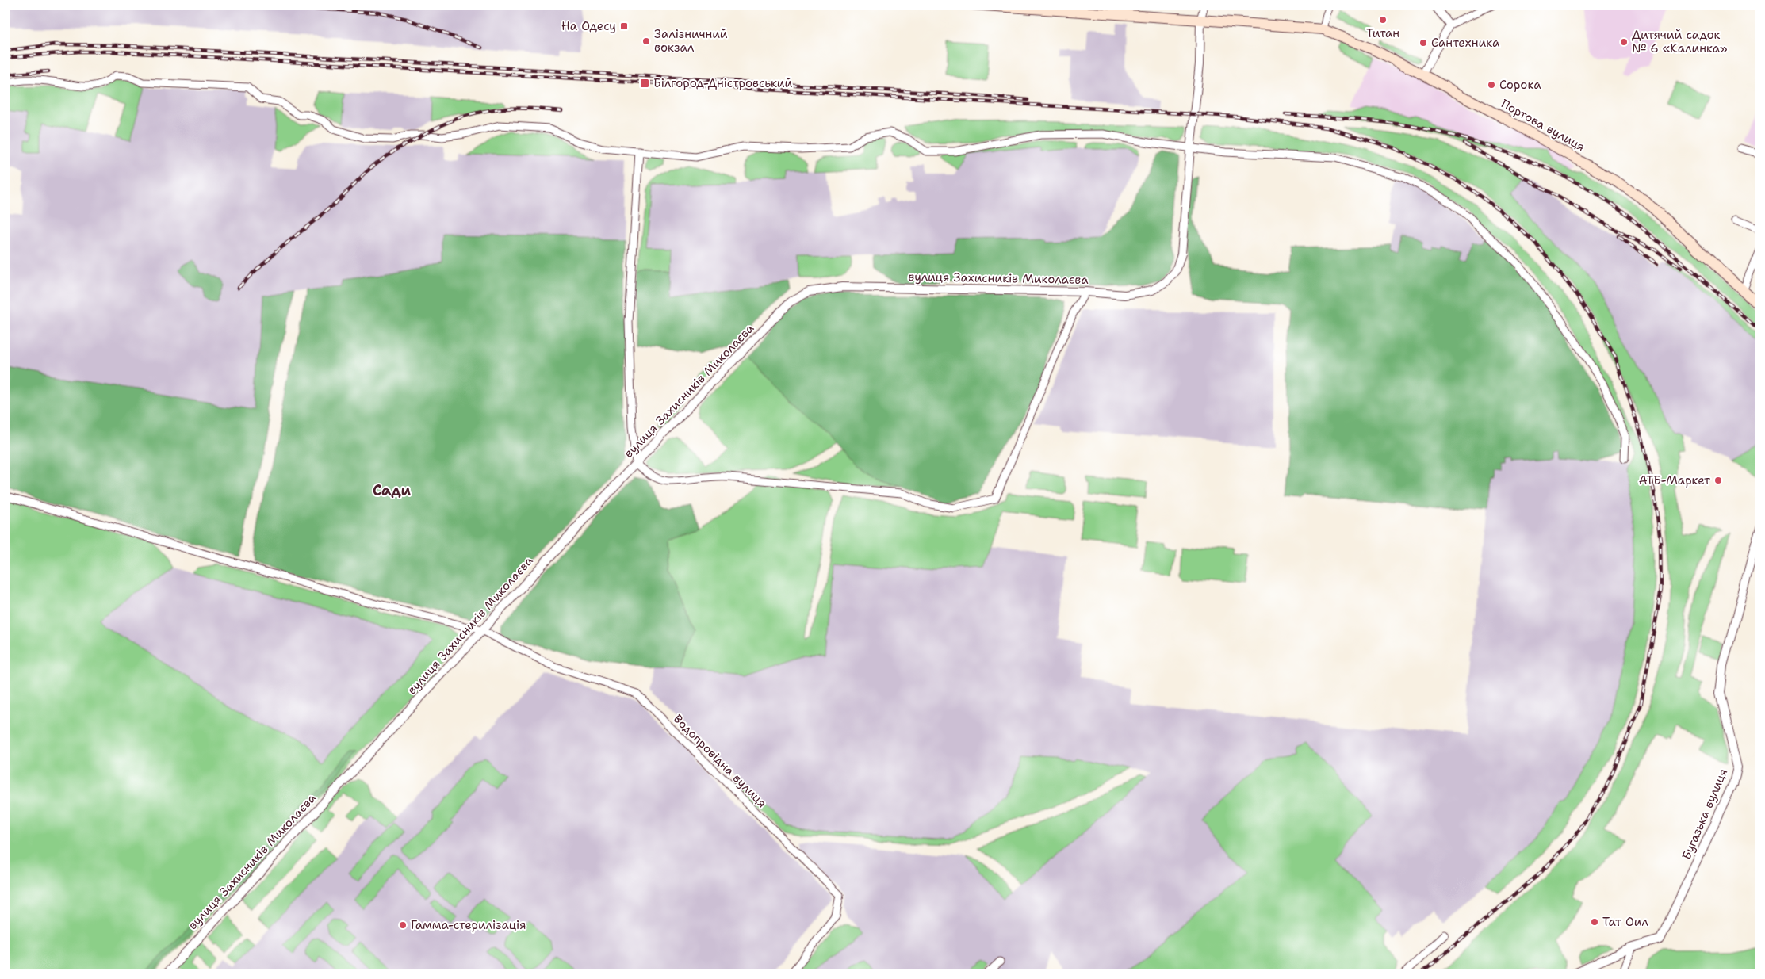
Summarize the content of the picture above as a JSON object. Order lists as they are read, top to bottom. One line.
{"streets":{"main road":["Портова вулиця"],"street":["вулиця Захисників Миколаєва","Водопровідна вулиця","Бугазька вулиця"]},"crossings":[["Портова вулиця","вулиця Захисників Миколаєва"],["вулиця Захисників Миколаєва","Водопровідна вулиця"]],"districts":["Сади"],"places":{"other":["Титан","Залізничний вокзал","Дитячий садок № 6 «Калинка»","Сантехника","Сорока","АТБ-Маркет","Тат Оил","Гамма-стерилізація"],"transit":["На Одесу","Білгород-Дністровський"]}}
